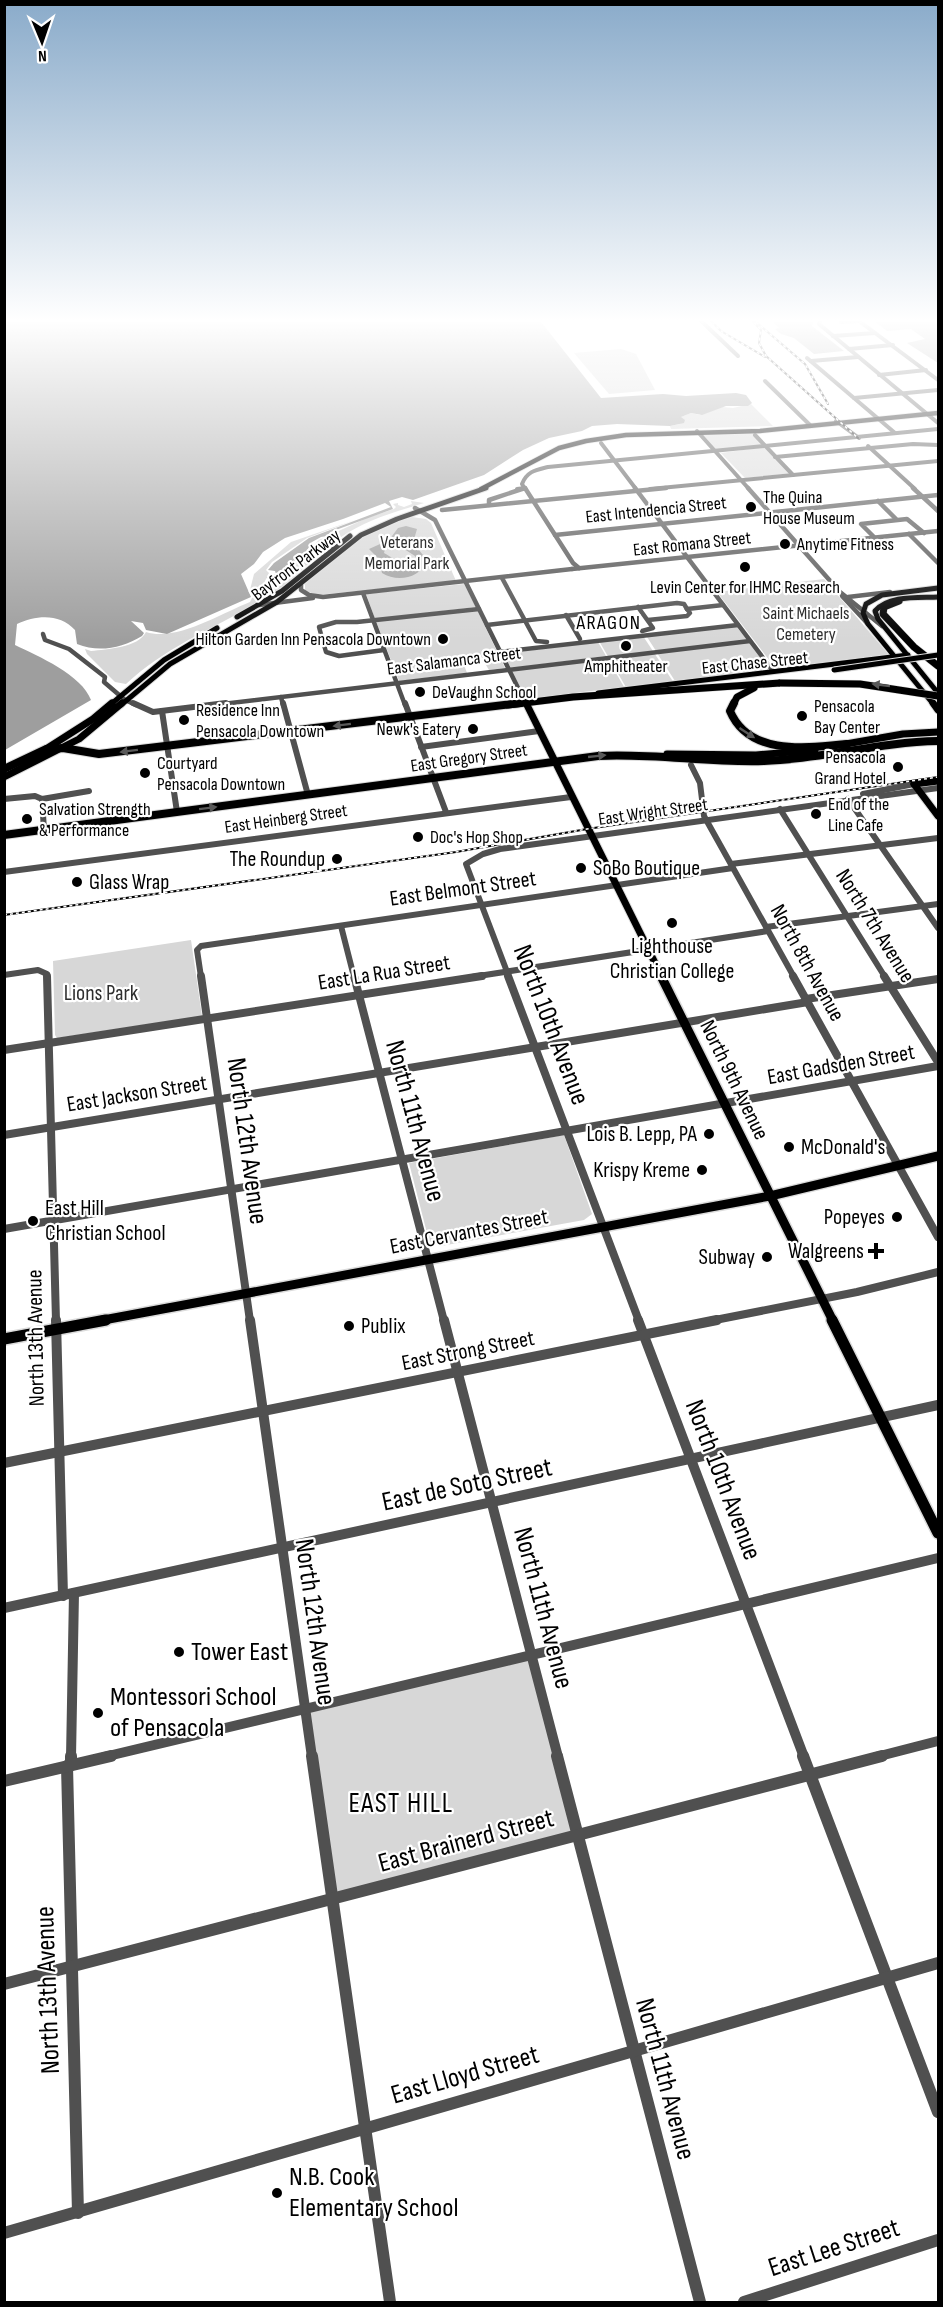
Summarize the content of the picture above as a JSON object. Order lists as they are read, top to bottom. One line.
{"streets":{"highway":["Bayfront Parkway","East Chase Street","East Gregory Street"],"main road":["East Wright Street","North 9th Avenue","East Cervantes Street"],"street":["East Intendencia Street","East Romana Street","East Salamanca Street","East Heinberg Street","East Belmont Street","North 7th Avenue","North 8th Avenue","East La Rua Street","North 10th Avenue","East Gadsden Street","East Jackson Street","North 11th Avenue","North 12th Avenue","North 13th Avenue","East Strong Street","East de Soto Street","East Brainerd Street","East Lloyd Street","East Lee Street"]},"crossings":[["East Romana Street","Bayfront Parkway"],["East Romana Street","North 9th Avenue"],["Bayfront Parkway","East Chase Street"],["East Salamanca Street","North 9th Avenue"],["East Chase Street","North 9th Avenue"],["East Gregory Street","North 9th Avenue"],["East Wright Street","North 7th Avenue"],["East Wright Street","North 8th Avenue"],["East Wright Street","North 10th Avenue"],["East Wright Street","North 9th Avenue"],["East Heinberg Street","North 9th Avenue"],["East Belmont Street","North 7th Avenue"],["East Belmont Street","North 8th Avenue"],["East Belmont Street","North 10th Avenue"],["East Belmont Street","North 9th Avenue"],["East Belmont Street","North 11th Avenue"],["East Belmont Street","North 12th Avenue"],["North 7th Avenue","East La Rua Street"],["North 7th Avenue","East Gadsden Street"],["North 7th Avenue","East Jackson Street"],["North 8th Avenue","East La Rua Street"],["North 8th Avenue","East Gadsden Street"],["North 8th Avenue","East Jackson Street"],["North 8th Avenue","East Cervantes Street"],["East La Rua Street","North 10th Avenue"],["East La Rua Street","North 9th Avenue"],["East La Rua Street","North 11th Avenue"],["East La Rua Street","North 12th Avenue"],["East La Rua Street","North 13th Avenue"],["North 10th Avenue","East Gadsden Street"],["North 10th Avenue","East Jackson Street"],["North 10th Avenue","East Cervantes Street"],["North 10th Avenue","East Strong Street"],["North 10th Avenue","East de Soto Street"],["North 10th Avenue","East Brainerd Street"],["North 10th Avenue","East Lloyd Street"],["East Gadsden Street","North 9th Avenue"],["East Gadsden Street","North 11th Avenue"],["East Gadsden Street","North 12th Avenue"],["East Gadsden Street","North 13th Avenue"],["North 9th Avenue","East Jackson Street"],["North 9th Avenue","East Cervantes Street"],["North 9th Avenue","East Strong Street"],["North 9th Avenue","East de Soto Street"],["East Jackson Street","North 11th Avenue"],["East Jackson Street","North 12th Avenue"],["East Jackson Street","North 13th Avenue"],["North 11th Avenue","East Cervantes Street"],["North 11th Avenue","East Strong Street"],["North 11th Avenue","East de Soto Street"],["North 11th Avenue","East Brainerd Street"],["North 11th Avenue","East Lloyd Street"],["North 12th Avenue","East Cervantes Street"],["North 12th Avenue","East Strong Street"],["North 12th Avenue","East de Soto Street"],["North 12th Avenue","East Brainerd Street"],["North 12th Avenue","East Lloyd Street"],["East Cervantes Street","North 13th Avenue"],["North 13th Avenue","East Strong Street"],["North 13th Avenue","East de Soto Street"],["North 13th Avenue","East Brainerd Street"],["North 13th Avenue","East Lloyd Street"]],"districts":["ARAGON","EAST HILL"],"parks":["Veterans Memorial Park","Saint Michaels Cemetery","Lions Park"],"places":{"other":["The Quina House Museum","Anytime Fitness","Levin Center for IHMC Research","Hilton Garden Inn Pensacola Downtown","Amphitheater","DeVaughn School","Pensacola Bay Center","Residence Inn Pensacola Downtown","Newk's Eatery","Pensacola Grand Hotel","Courtyard Pensacola Downtown","End of the Line Cafe","Salvation Strength & Performance","Doc's Hop Shop","The Roundup","SoBo Boutique","Glass Wrap","Lighthouse Christian College","Lois B. Lepp, PA","McDonald's","Krispy Kreme","Popeyes","East Hill Christian School","Subway","Publix","Tower East","Montessori School of Pensacola","N.B. Cook Elementary School"],"health":["Walgreens"]},"north":"bottom"}
